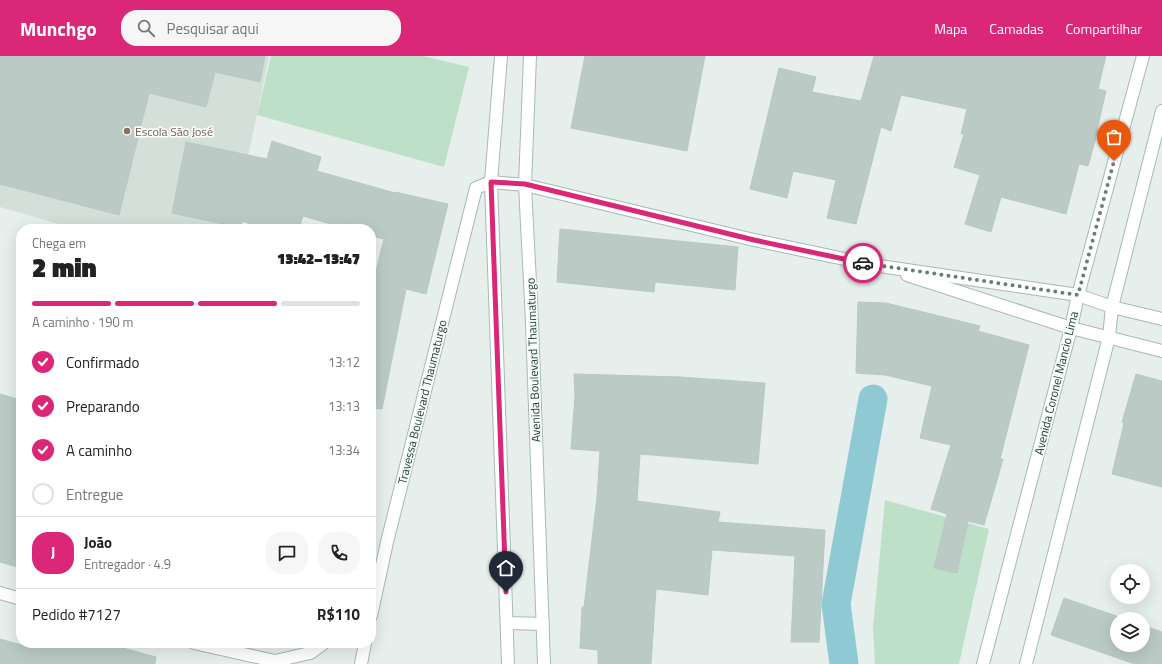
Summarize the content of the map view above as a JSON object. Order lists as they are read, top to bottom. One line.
{"streets":{"main road":["Avenida Boulevard Thaumaturgo","Avenida Coronel Mancio Lima","Travessa Boulevard Thaumaturgo"]},"places":["Escola São José"],"page":{"header":"Munchgo","search":"Pesquisar aqui","nav":["Mapa","Camadas","Compartilhar"],"heading":["2 min","Chega em","13:42–13:47"],"panel":["João","Entregador · 4.9","Pedido #7127","R$110"],"bar":"A caminho · 190 m","list":[["Confirmado","13:12"],["Preparando","13:13"],["A caminho","13:34"],"Entregue"],"round":"J"}}
